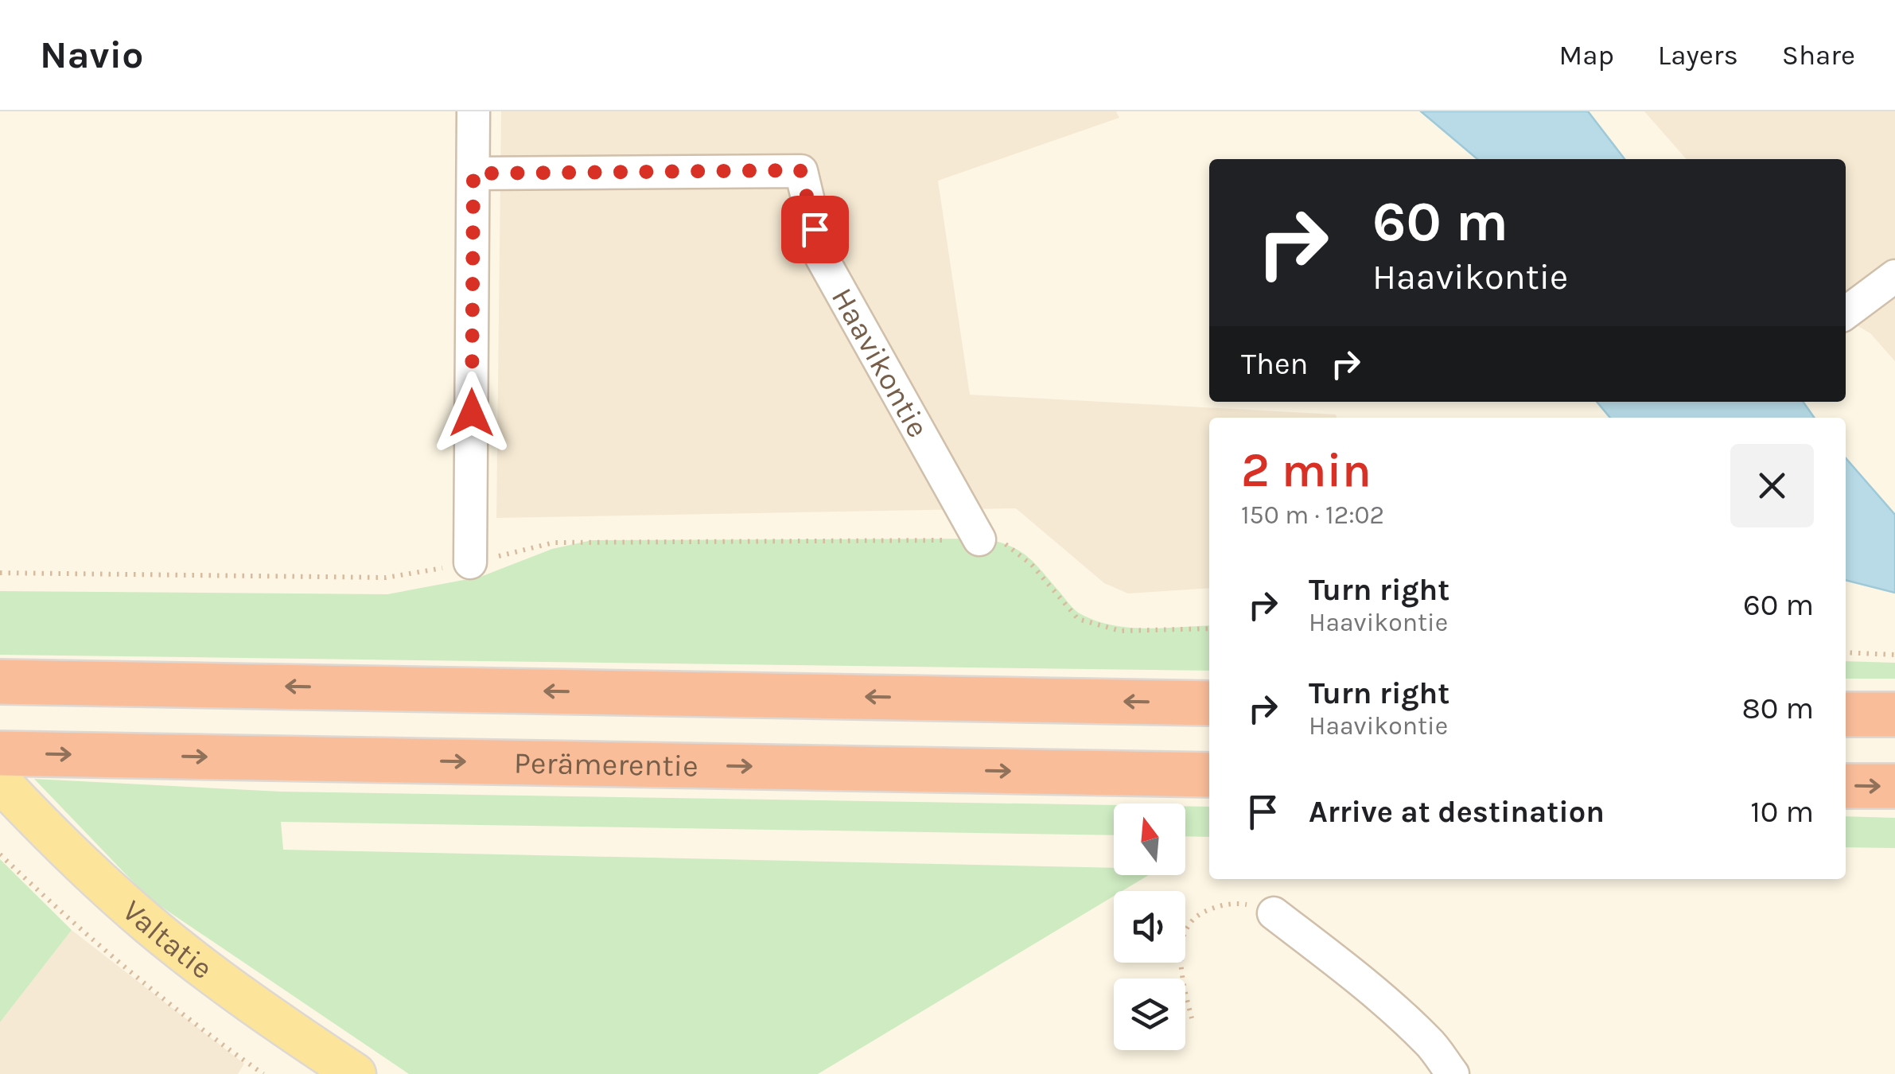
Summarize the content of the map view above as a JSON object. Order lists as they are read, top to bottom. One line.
{"streets":{"highway":["Perämerentie"],"main road":["Valtatie"],"street":["Haavikontie"]},"north":"top","page":{"header":"Navio","nav":["Map","Layers","Share"],"turn":["60 m","Haavikontie"],"then":"Then","heading":["2 min","150 m · 12:02"],"list":[{"name":"Turn right","note":"Haavikontie","value":"60 m"},{"name":"Turn right","note":"Haavikontie","value":"80 m"},{"name":"Arrive at destination","value":"10 m"}]}}
